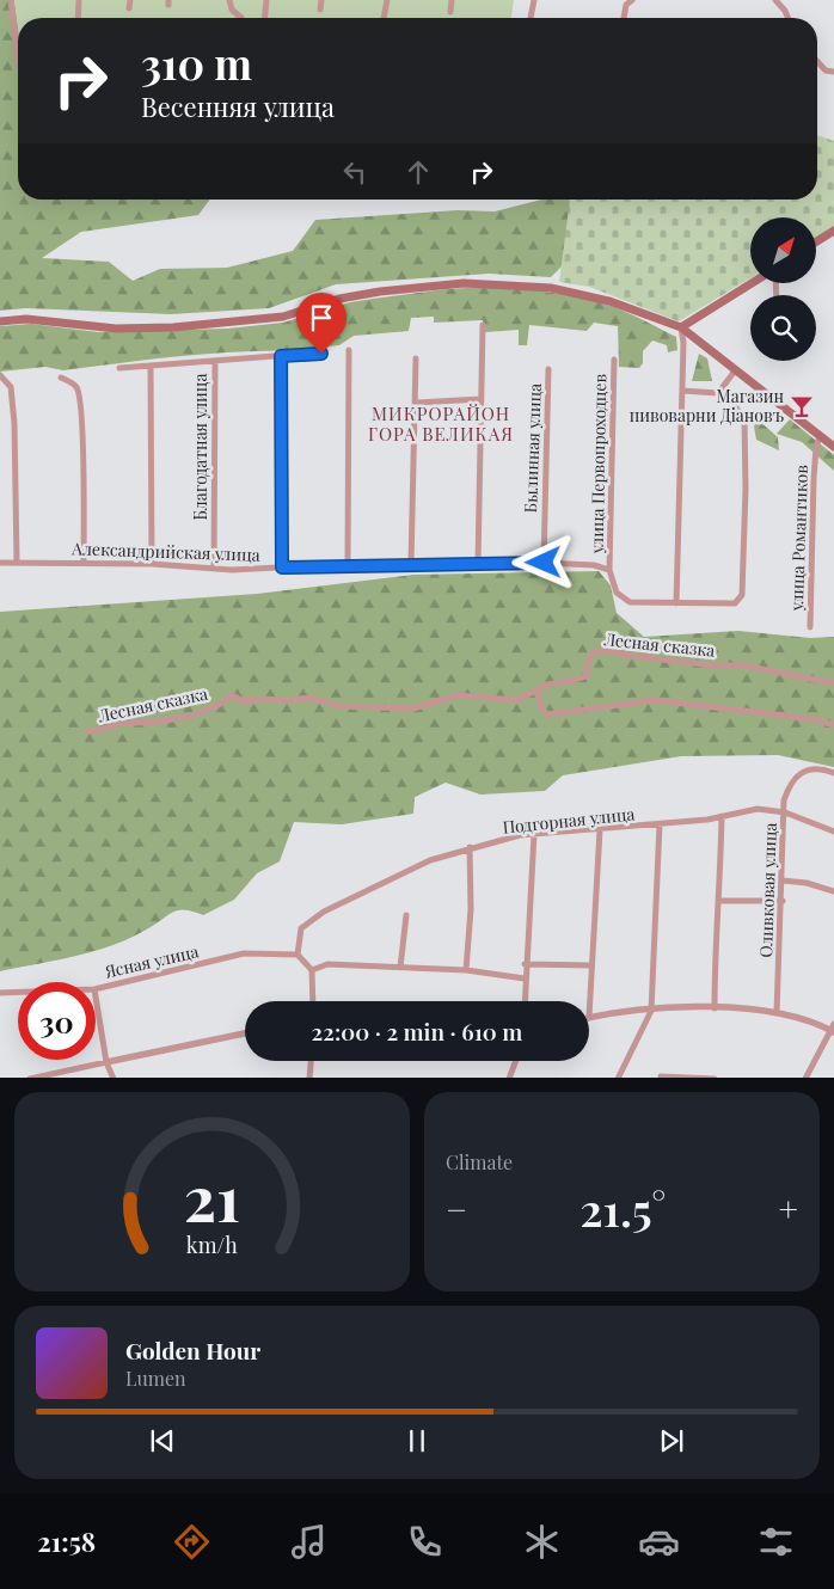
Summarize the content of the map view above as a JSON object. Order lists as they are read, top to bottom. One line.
{"streets":{"street":["Благодатная улица","Былинная улица","улица Первопроходцев","улица Романтиков","Александрийская улица","Лесная сказка","Подгорная улица","Оливковая улица","Ясная улица"]},"crossings":[["Благодатная улица","Александрийская улица"],["Былинная улица","Александрийская улица"],["улица Первопроходцев","Александрийская улица"],["Подгорная улица","Оливковая улица"],["Подгорная улица","Ясная улица"]],"districts":["МИКРОРАЙОН ГОРА ВЕЛИКАЯ"],"places":{"bar":["Магазин пивоварни Дiановъ"]},"north":"top right","page":{"turn":["310 m","Весенняя улица"],"limit":"30","trip":"22:00 · 2 min · 610 m","tile":"Climate","heat":["−","21.5°","+"],"song":["Golden Hour","Lumen"],"tabs":"21:58","gauge":["21","km/h"]}}
